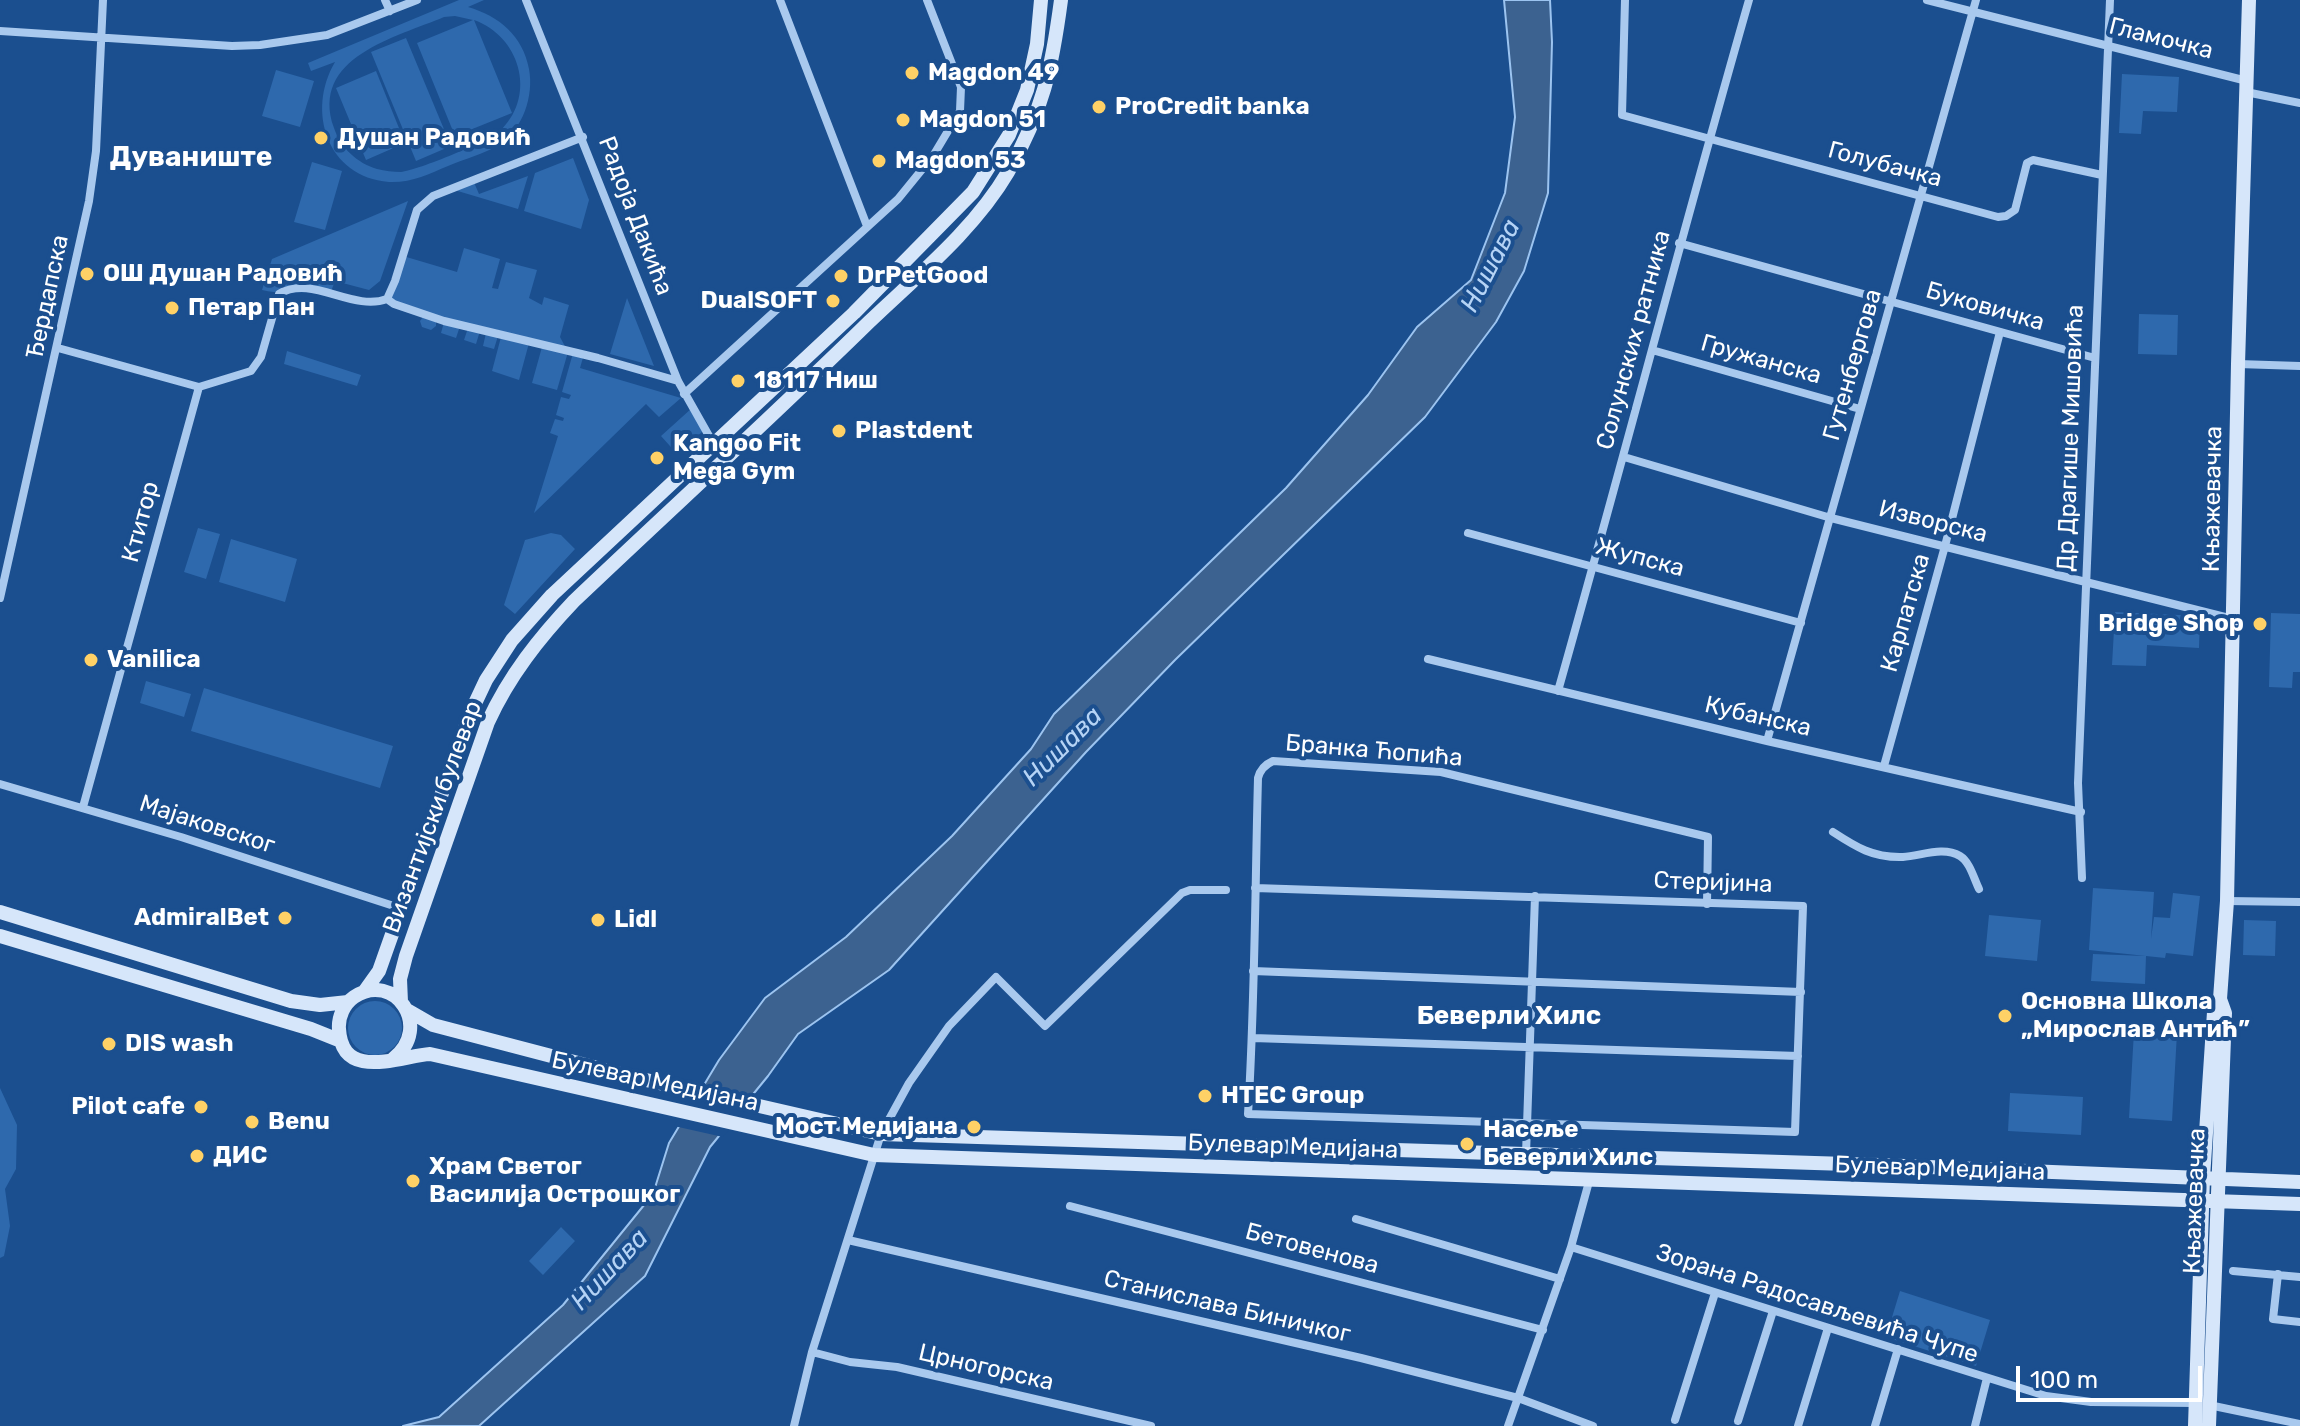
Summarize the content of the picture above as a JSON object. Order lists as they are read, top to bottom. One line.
{"streets":{"main road":["Књажевачка","Византијски булевар","Булевар Медијана"],"street":["Гламочка","Голубачка","Радоја Дакића","Ђердапска","Буковичка","Солунских ратника","Гружанска","Гутенбергова","Др Драгише Мишовића","Ктитор","Изворска","Жупска","Карпатска","Кубанска","Бранка Ћопића","Мајаковског","Стеријина","Бетовенова","Зорана Радосављевића Чупе","Станислава Биничког","Црногорска"]},"crossings":[["Гламочка","Гутенбергова"],["Гламочка","Др Драгише Мишовића"],["Гламочка","Књажевачка"],["Голубачка","Солунских ратника"],["Голубачка","Гутенбергова"],["Голубачка","Др Драгише Мишовића"],["Радоја Дакића","Византијски булевар"],["Буковичка","Солунских ратника"],["Буковичка","Гутенбергова"],["Буковичка","Др Драгише Мишовића"],["Буковичка","Карпатска"],["Солунских ратника","Гружанска"],["Солунских ратника","Изворска"],["Солунских ратника","Жупска"],["Солунских ратника","Кубанска"],["Гружанска","Гутенбергова"],["Гутенбергова","Изворска"],["Гутенбергова","Жупска"],["Гутенбергова","Кубанска"],["Др Драгише Мишовића","Изворска"],["Др Драгише Мишовића","Кубанска"],["Књажевачка","Изворска"],["Књажевачка","Булевар Медијана"],["Књажевачка","Зорана Радосављевића Чупе"],["Ктитор","Мајаковског"],["Изворска","Карпатска"],["Карпатска","Кубанска"],["Бранка Ћопића","Стеријина"],["Бранка Ћопића","Булевар Медијана"],["Византијски булевар","Мајаковског"],["Византијски булевар","Булевар Медијана"],["Стеријина","Булевар Медијана"]],"districts":["Дуваниште","Беверли Хилс"],"water":["Нишава"],"places":["Magdon 49","ProCredit banka","Magdon 51","Душан Радовић","Magdon 53","ОШ Душан Радовић","DrPetGood","DualSOFT","Петар Пан","18117 Ниш","Plastdent","Kangoo Fit Mega Gym","Bridge Shop","Vanilica","AdmiralBet","Lidl","Основна Школа „Мирослав Антић”","DIS wash","HTEC Group","Pilot cafe","Benu","Мост Медијана","Насеље Беверли Хилс","ДИС","Храм Светог Василија Острошког"],"scale_bar":"100 m"}
